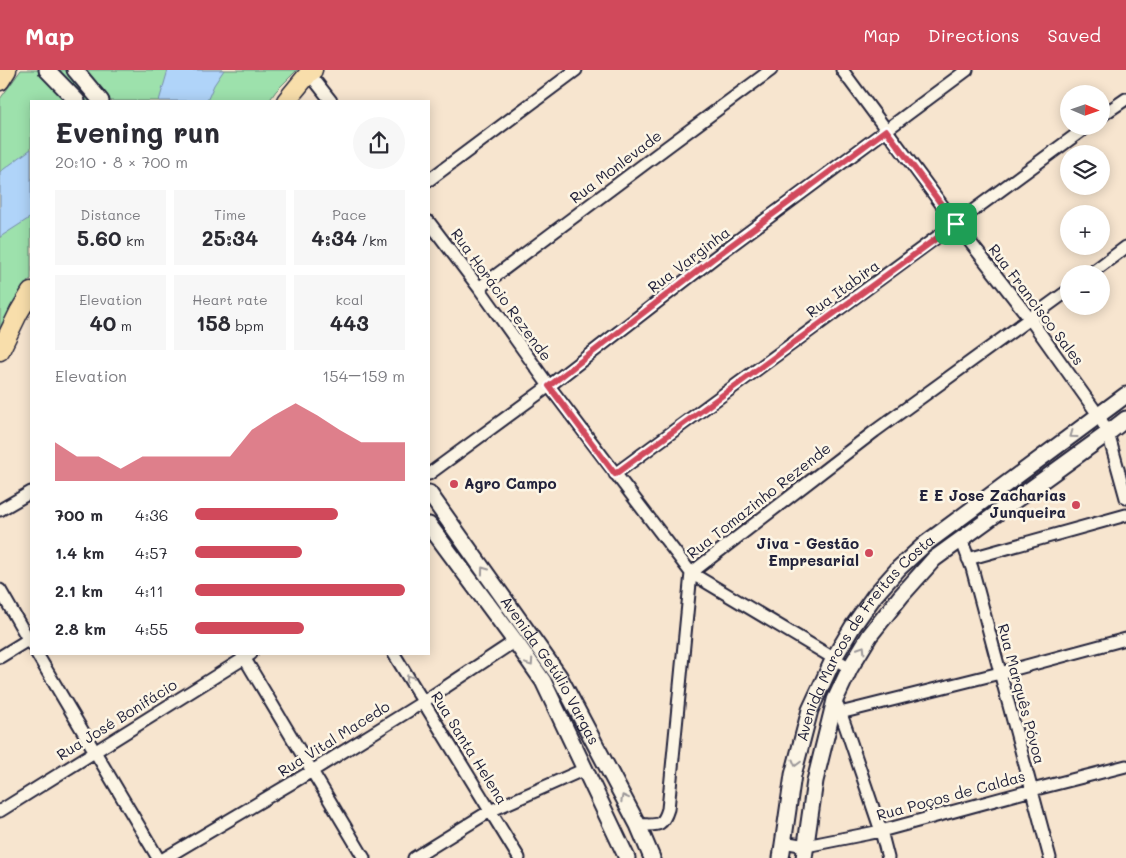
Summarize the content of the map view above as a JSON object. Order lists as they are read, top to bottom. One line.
{"streets":{"main road":["Avenida Marcos de Freitas Costa","Avenida Getúlio Vargas"],"street":["Rua Monlevade","Rua Varginha","Rua Itabira","Rua Horácio Rezende","Rua Francisco Sales","Rua Tomazinho Rezende","Rua Marquês Póvoa","Rua José Bonifácio","Rua Vital Macedo","Rua Santa Helena","Rua Poços de Caldas"]},"crossings":[["Rua Monlevade","Rua Horácio Rezende"],["Rua Varginha","Rua Horácio Rezende"],["Rua Varginha","Rua Francisco Sales"],["Rua Itabira","Rua Horácio Rezende"],["Rua Itabira","Rua Francisco Sales"],["Rua Horácio Rezende","Rua Tomazinho Rezende"],["Rua Horácio Rezende","Avenida Marcos de Freitas Costa"],["Rua Francisco Sales","Rua Tomazinho Rezende"],["Rua Francisco Sales","Avenida Marcos de Freitas Costa"],["Rua Tomazinho Rezende","Avenida Getúlio Vargas"],["Avenida Marcos de Freitas Costa","Rua Marquês Póvoa"],["Avenida Marcos de Freitas Costa","Rua Poços de Caldas"],["Avenida Getúlio Vargas","Rua Vital Macedo"],["Rua Marquês Póvoa","Rua Poços de Caldas"],["Rua Vital Macedo","Rua Santa Helena"]],"places":["Agro Campo","E E Jose Zacharias Junqueira","Jiva - Gestão Empresarial"],"north":"right","page":{"header":"Map","nav":["Map","Directions","Saved"],"map_buttons":["+","−"],"heading":["Evening run","20:10 · 8 × 700 m"],"stats":[["Distance","5.60 km"],["Time","25:34"],["Pace","4:34 /km"],["Elevation","40 m"],["Heart rate","158 bpm"],["kcal","443"]],"chart":["Elevation","154–159 m"],"list":[{"name":"700 m","note":"4:36"},{"name":"1.4 km","note":"4:57"},{"name":"2.1 km","note":"4:11"},{"name":"2.8 km","note":"4:55"}]}}
